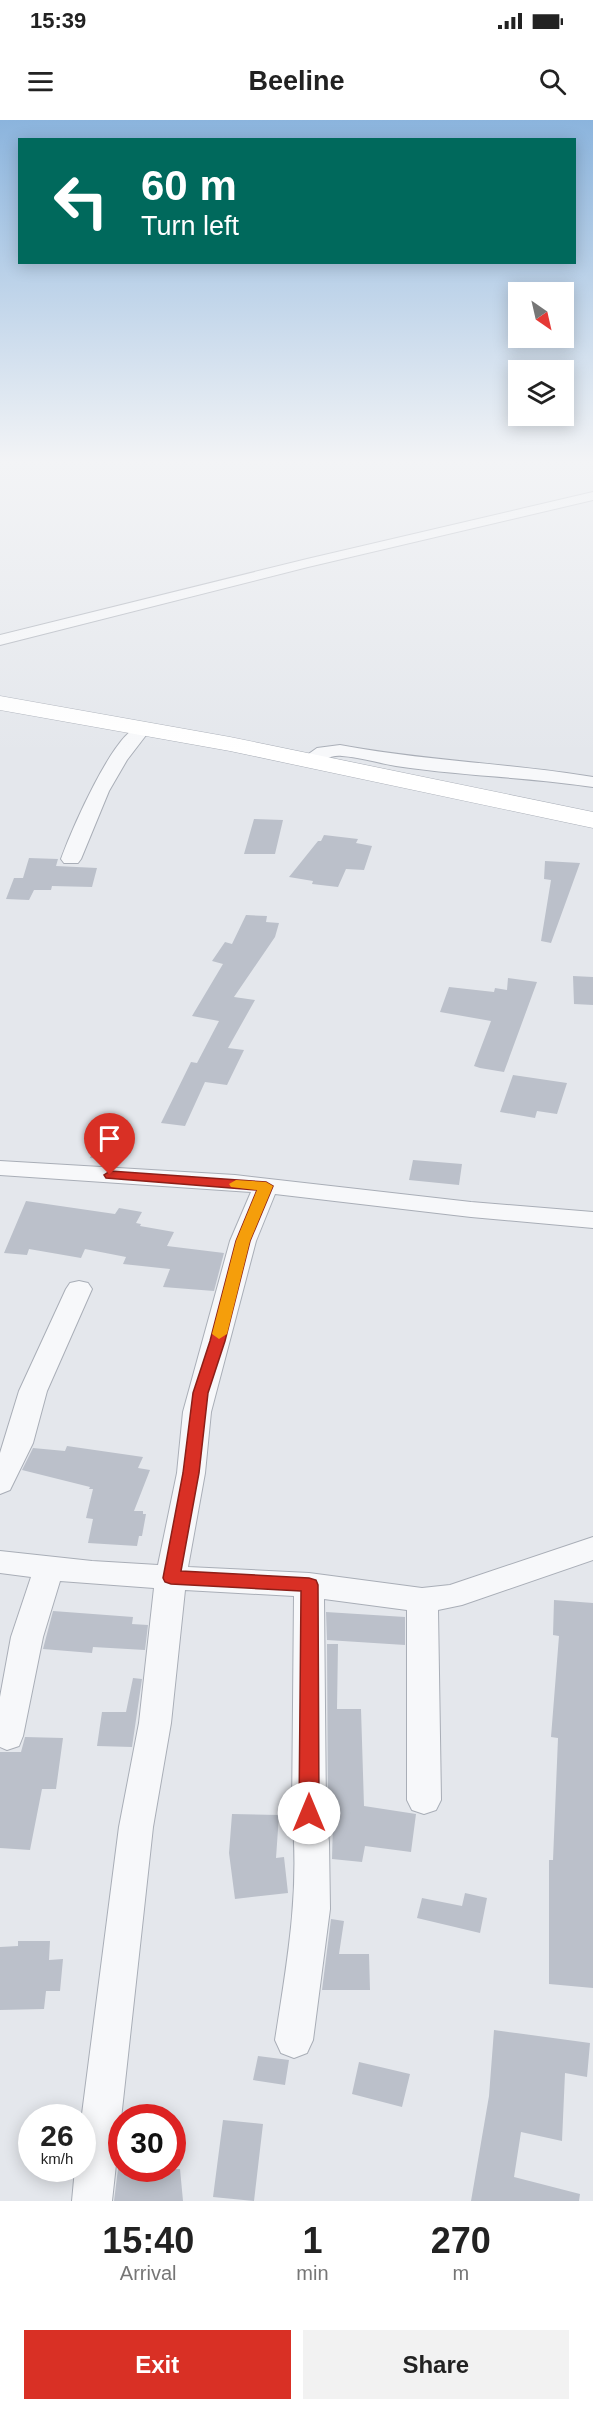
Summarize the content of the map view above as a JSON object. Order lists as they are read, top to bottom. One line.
{"north":"bottom right","page":{"status":"15:39","header":"Beeline","turn":["60 m","Turn left"],"speed":"26 km/h","limit":"30","eta":["15:40","Arrival","1","min","270","m"],"buttons":["Exit","Share"]}}
